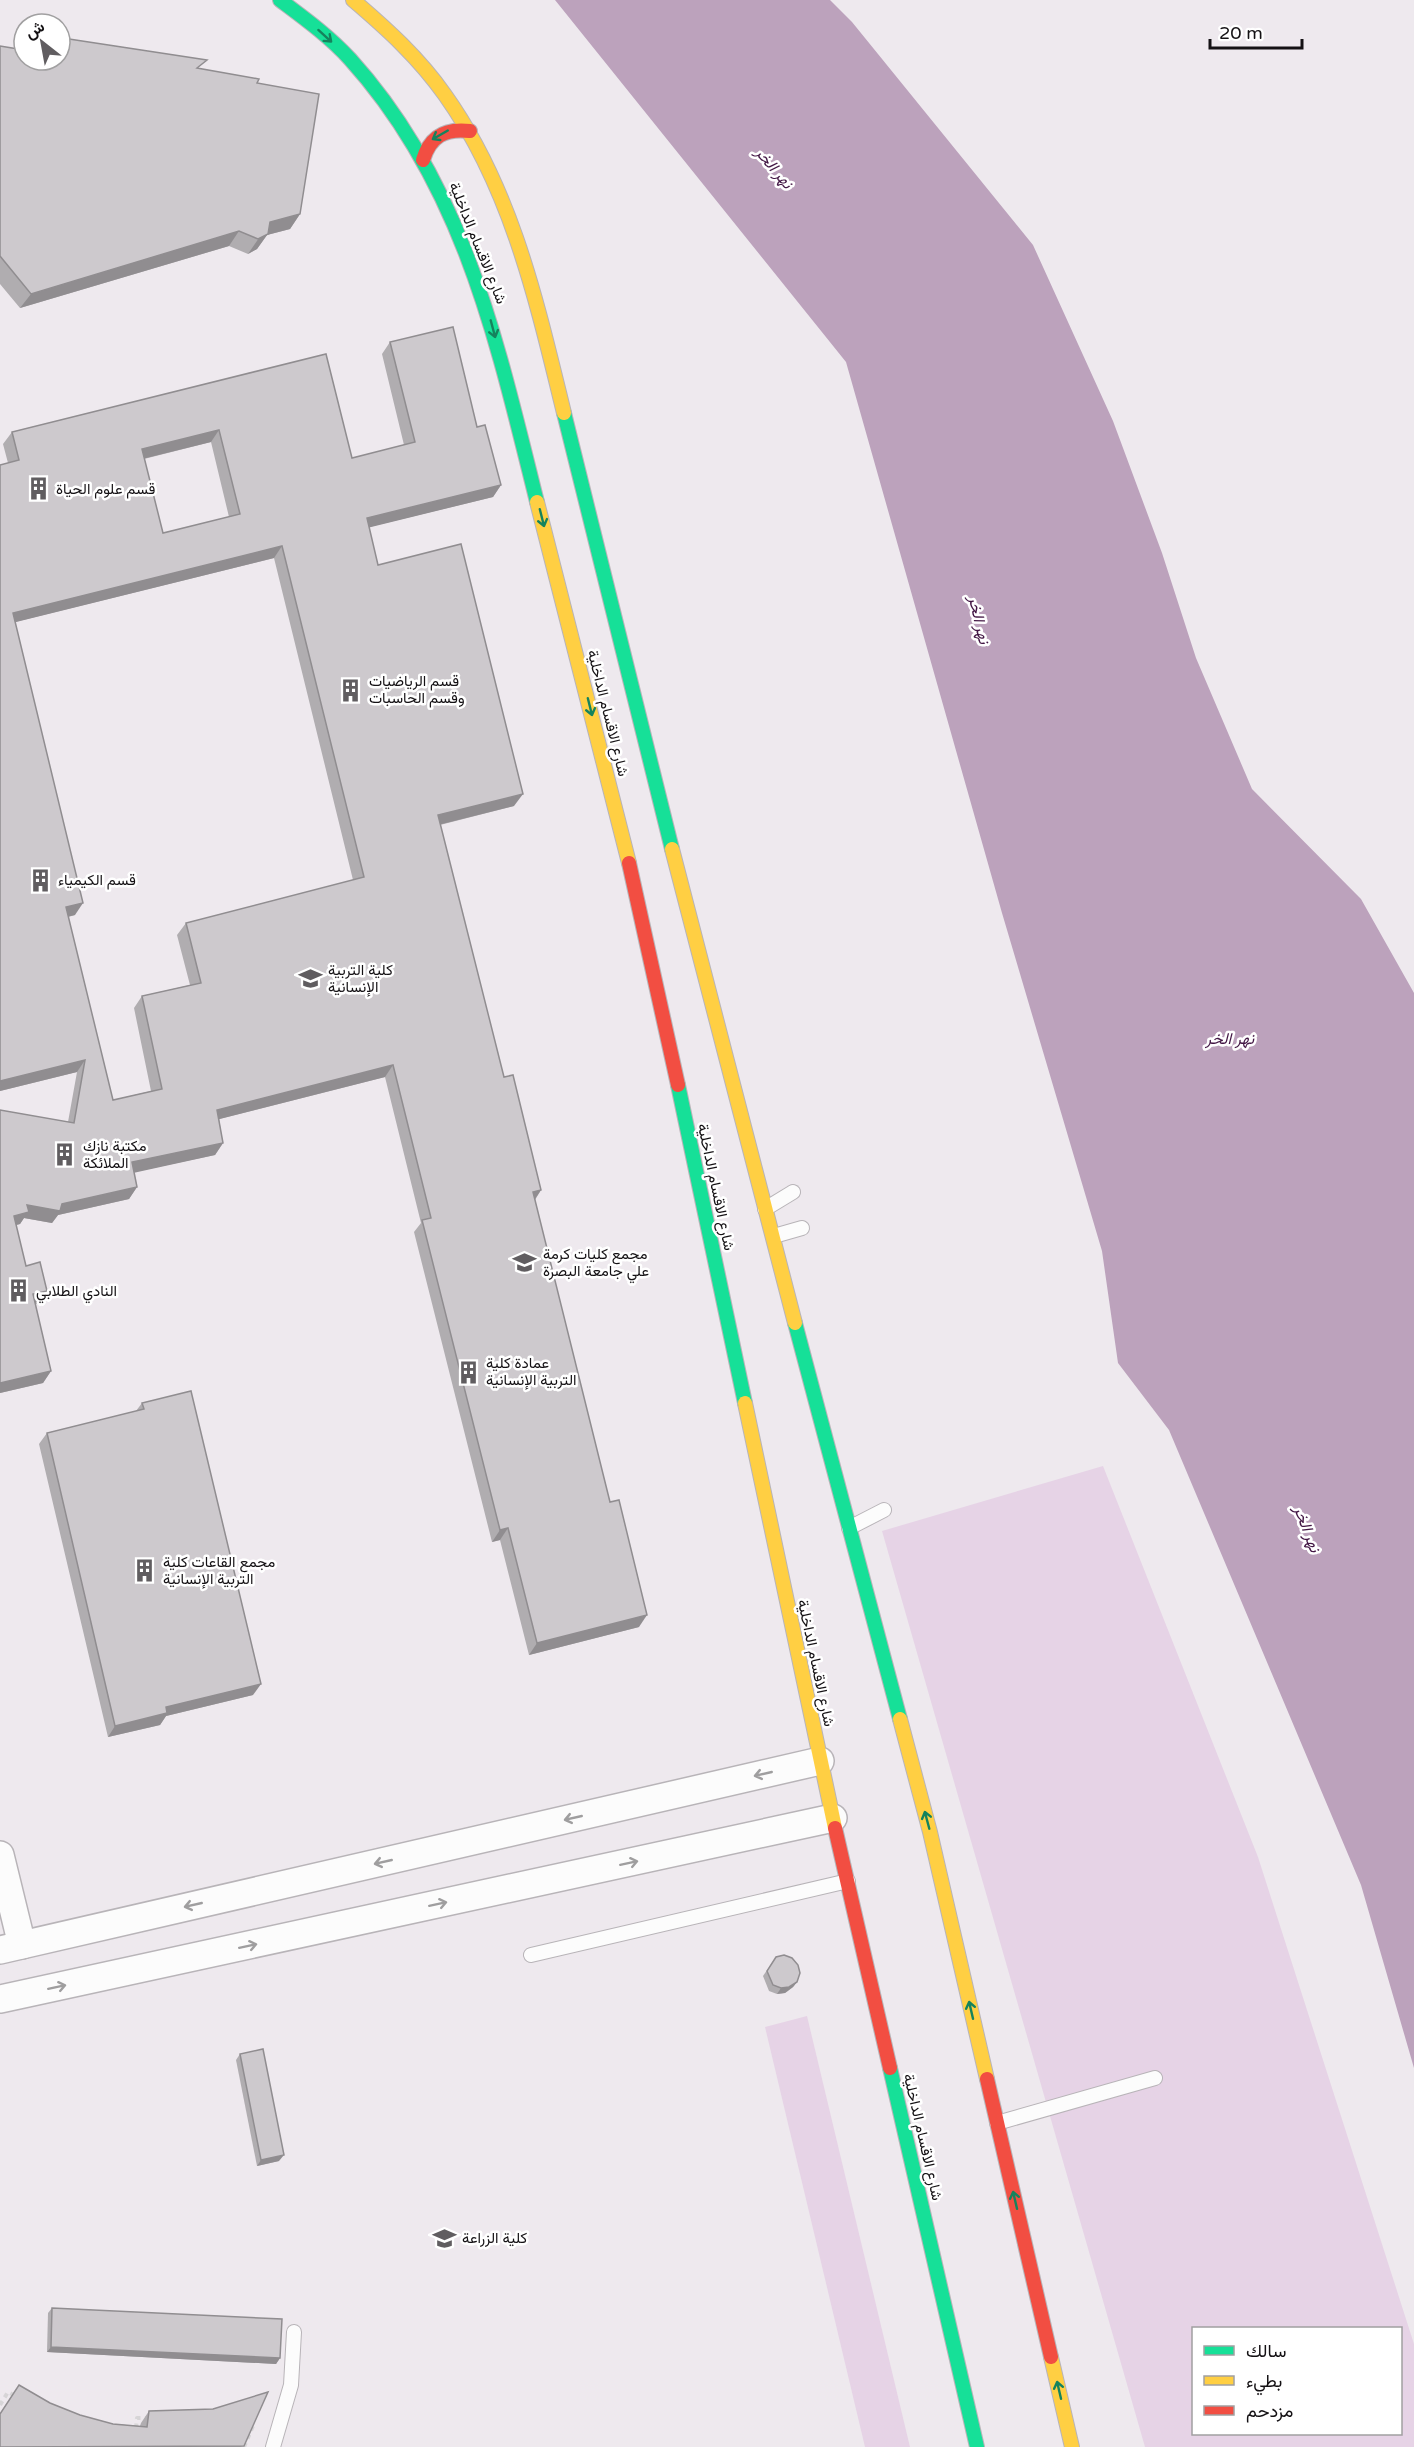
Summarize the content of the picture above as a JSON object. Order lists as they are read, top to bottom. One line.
{"streets":{"street":["شارع الاقسام الداخلية"]},"water":["نهر الخر"],"places":{"building":["قسم علوم الحياة","قسم الرياضيات وقسم الحاسبات","قسم الكيمياء","مكتبة نازك الملائكة","النادي الطلابي","عمادة كلية التربية الإنسانية","مجمع القاعات كلية التربية الإنسانية"],"school or university":["كلية التربية الإنسانية","مجمع كليات كرمة علي جامعة البصرة","كلية الزراعة"]},"legend":["سالك","بطيء","مزدحم"],"scale_bar":"20 m","north":"top left"}
